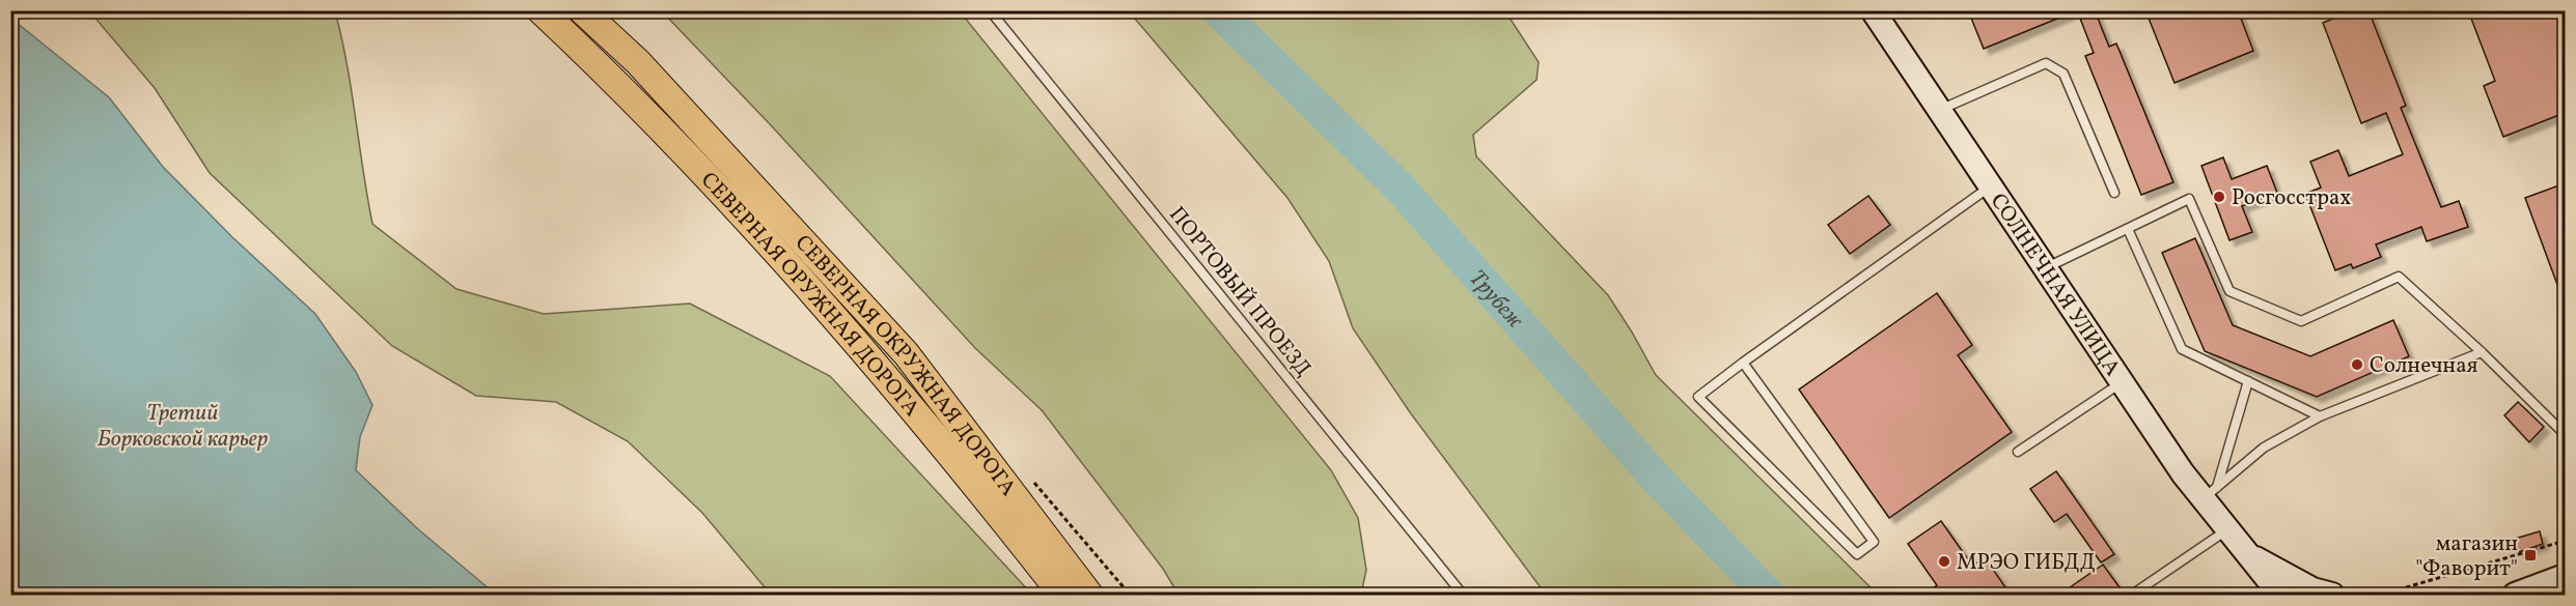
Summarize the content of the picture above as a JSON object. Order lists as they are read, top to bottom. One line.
{"streets":{"main road":["СОЛНЕЧНАЯ УЛИЦА","СЕВЕРНАЯ ОРУЖНАЯ ДОРОГА","СЕВЕРНАЯ ОКРУЖНАЯ ДОРОГА"],"lane":["ПОРТОВЫЙ ПРОЕЗД"]},"water":["Трубеж","Третий Борковской карьер"],"places":{"other":["Росгосстрах","Солнечная","МРЭО ГИБДД"],"transit":["магазин \"Фаворит\""]}}
